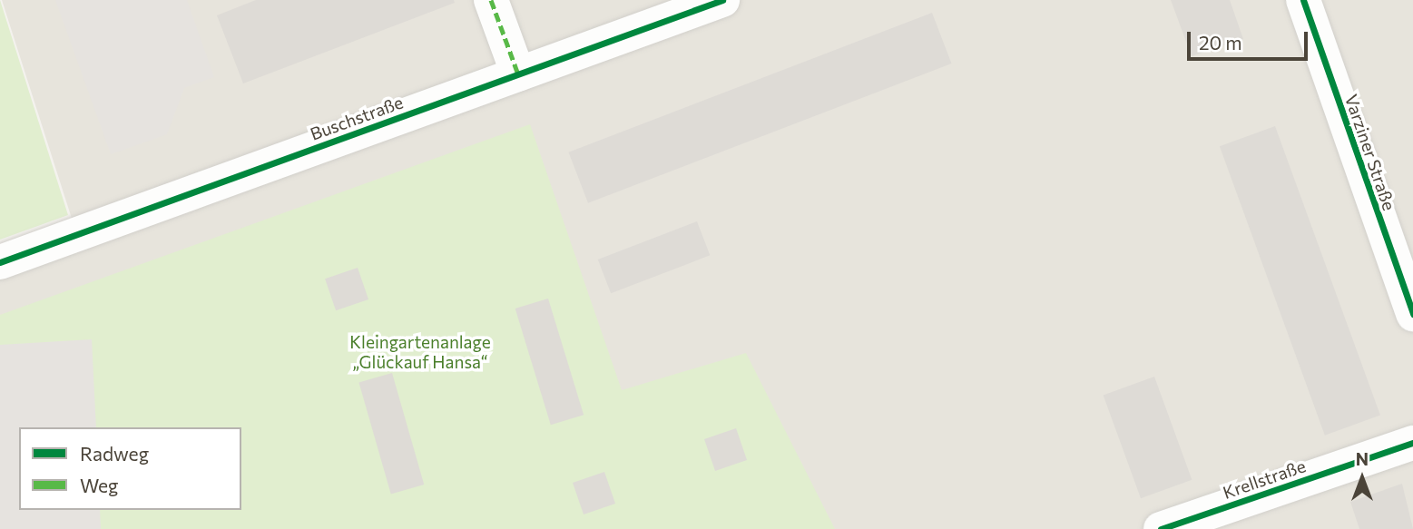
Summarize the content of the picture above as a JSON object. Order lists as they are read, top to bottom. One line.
{"streets":{"street":["Buschstraße","Varziner Straße","Krellstraße"]},"parks":["Kleingartenanlage „Glückauf Hansa“"],"legend":["Radweg","Weg"],"scale_bar":"20 m","north":"top"}
